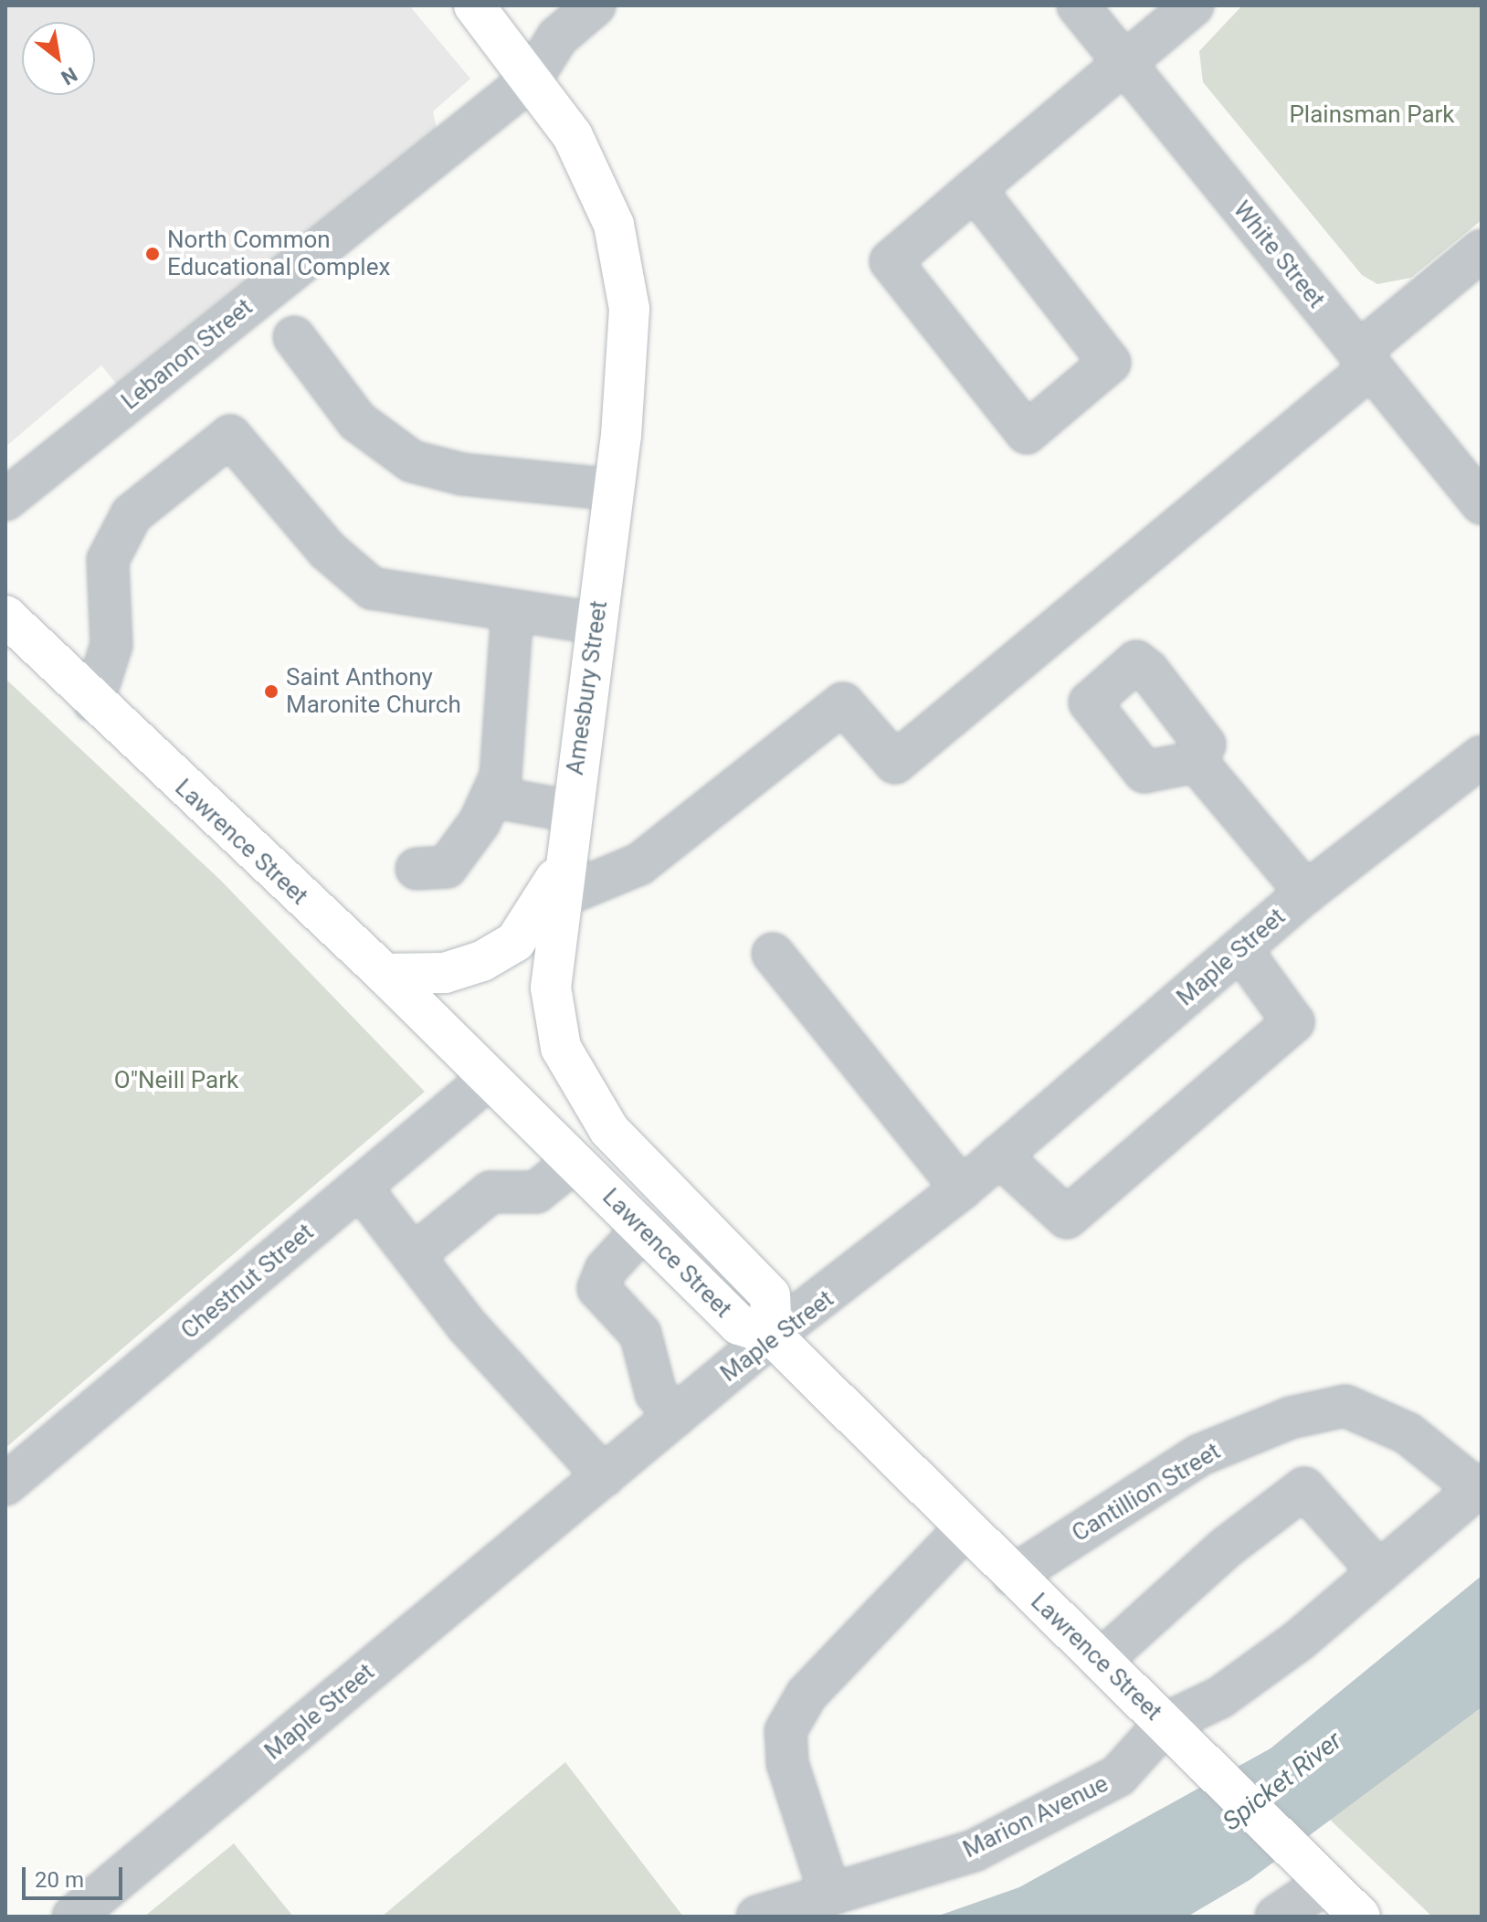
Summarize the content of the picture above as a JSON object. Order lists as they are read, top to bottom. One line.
{"streets":{"main road":["Amesbury Street","Lawrence Street"],"street":["White Street","Lebanon Street","Maple Street","Chestnut Street","Cantillion Street","Marion Avenue"]},"crossings":[["Lebanon Street","Amesbury Street"],["Amesbury Street","Lawrence Street"],["Amesbury Street","Maple Street"],["Lawrence Street","Maple Street"],["Lawrence Street","Chestnut Street"],["Lawrence Street","Cantillion Street"],["Lawrence Street","Marion Avenue"],["Cantillion Street","Marion Avenue"]],"water":["Spicket River"],"parks":["Plainsman Park","O\"Neill Park"],"places":["North Common Educational Complex","Saint Anthony Maronite Church"],"scale_bar":"20 m","north":"bottom right"}
